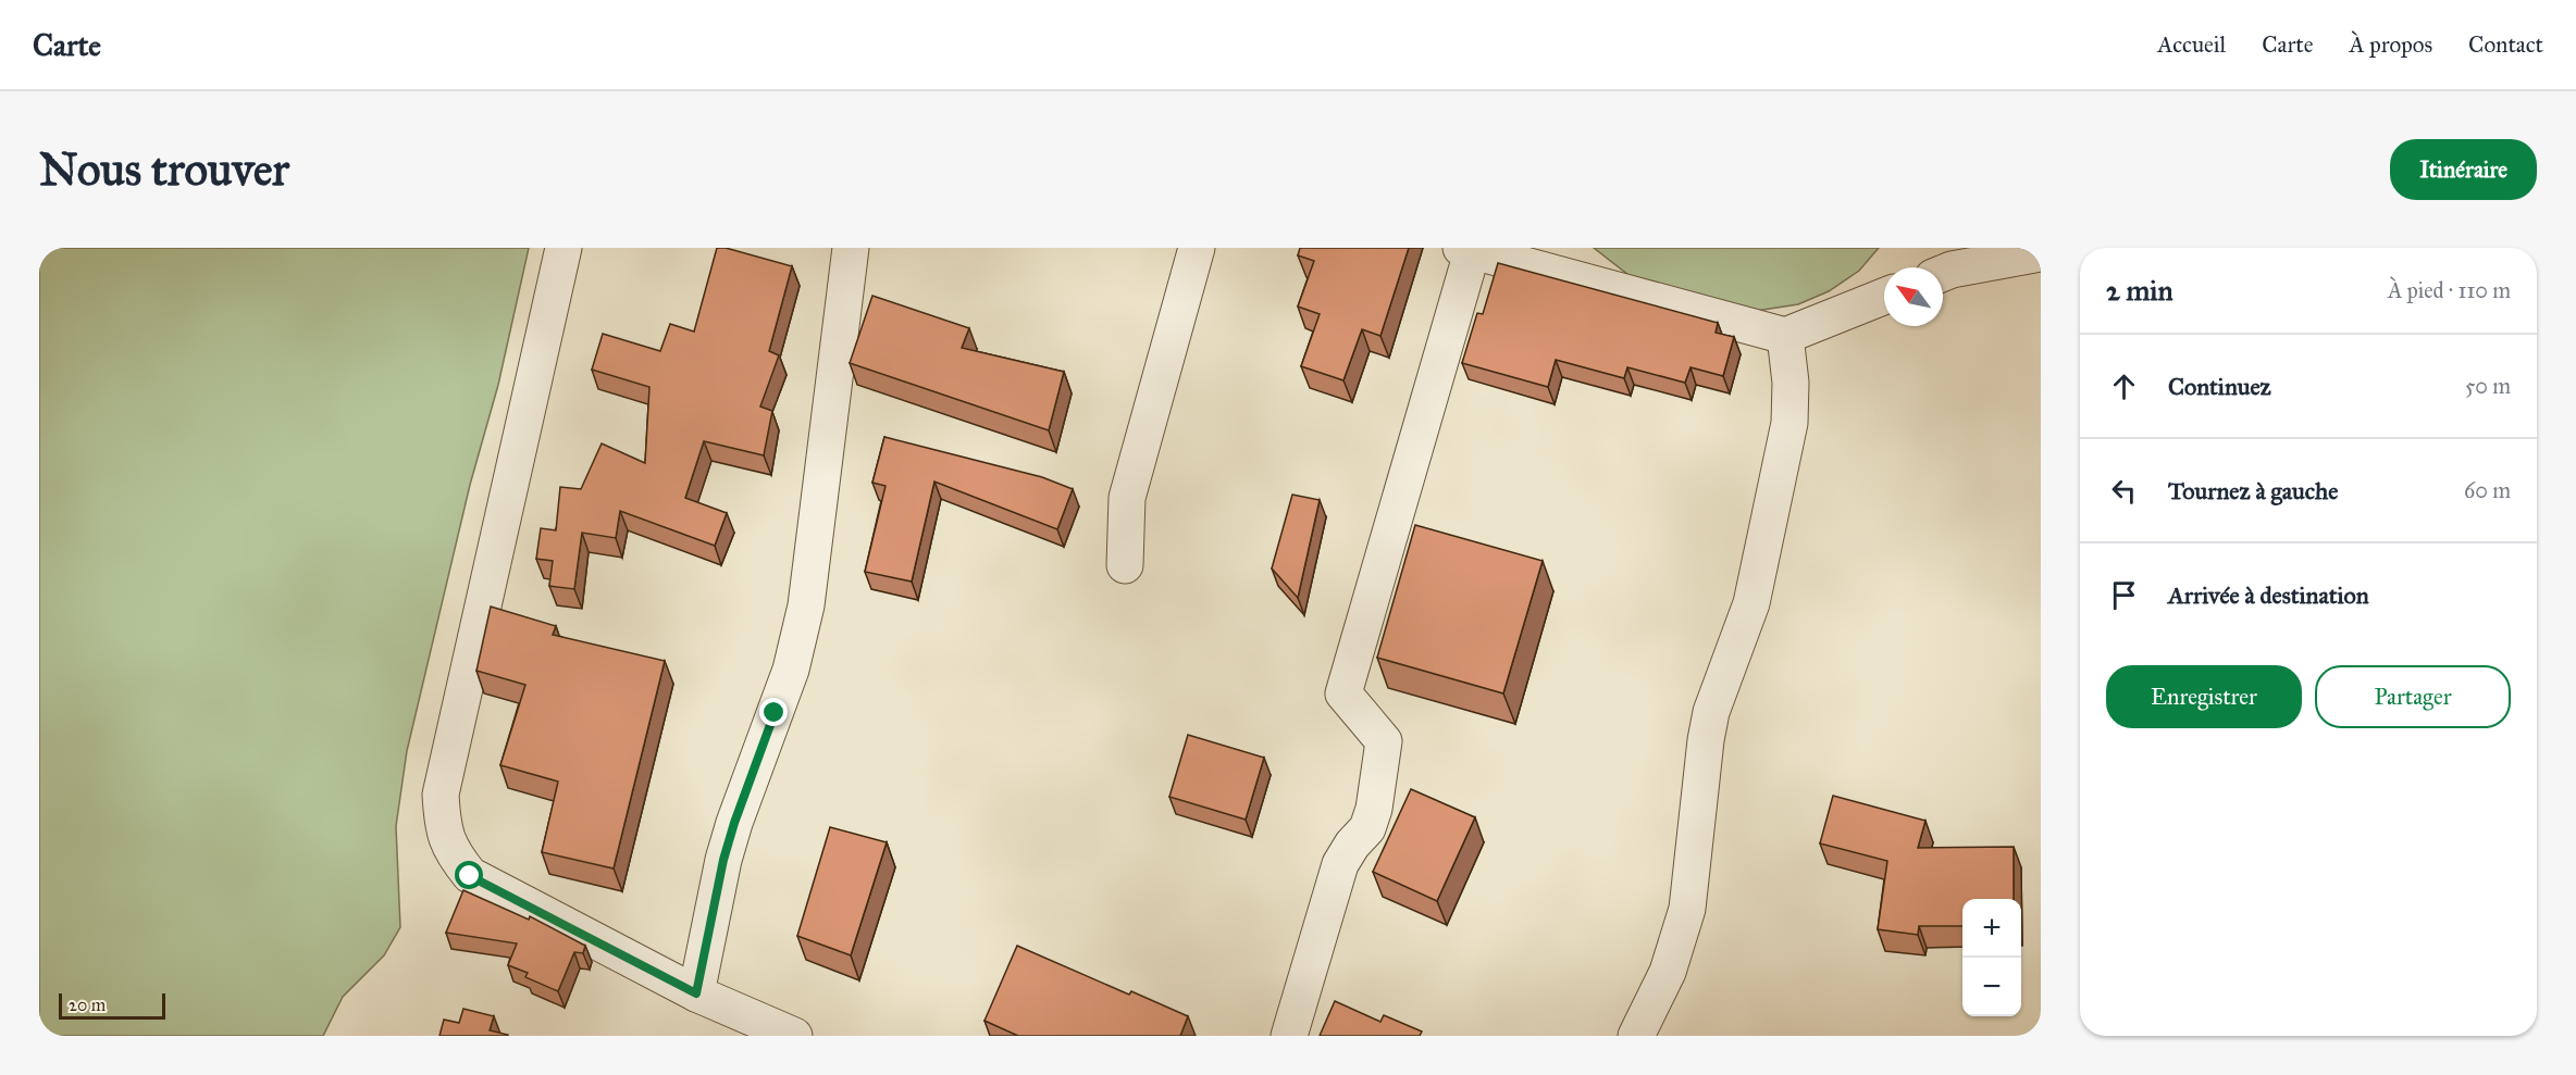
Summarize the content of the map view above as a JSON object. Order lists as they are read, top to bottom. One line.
{"scale_bar":"20 m","north":"top left","page":{"header":"Carte","nav":["Accueil","Carte","À propos","Contact"],"buttons":["Itinéraire",["Enregistrer","Partager"]],"title":"Nous trouver","heading":["2 min","À pied · 110 m"],"list":[["Continuez","50 m"],["Tournez à gauche","60 m"],"Arrivée à destination"],"map_buttons":["+","−"],"scale":"20 m"}}
